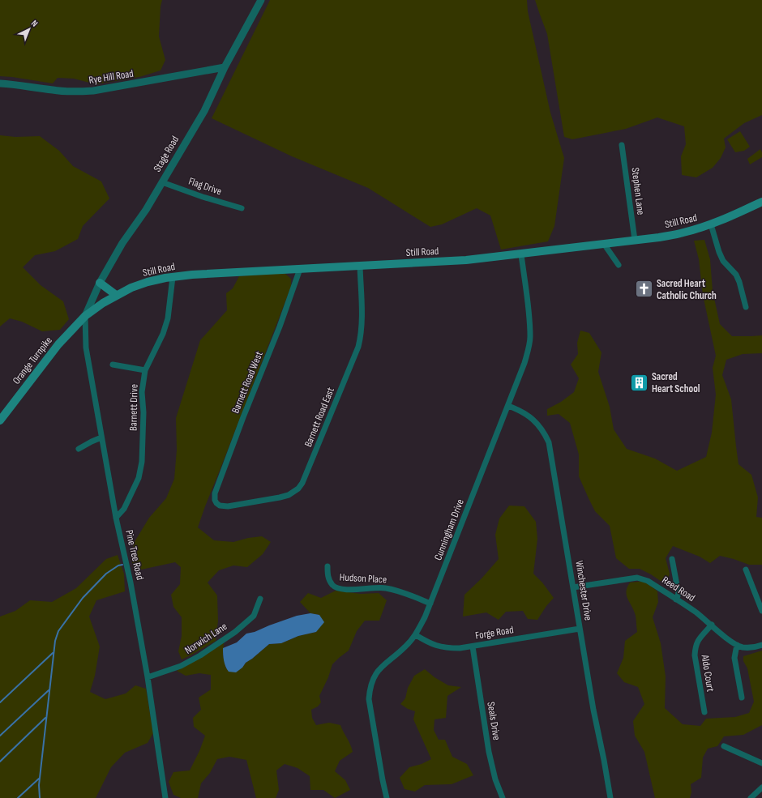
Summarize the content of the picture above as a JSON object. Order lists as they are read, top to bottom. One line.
{"streets":{"main road":["Still Road","Orange Turnpike"],"street":["Rye Hill Road","Stage Road","Flag Drive","Stephen Lane","Barnett Road West","Barnett Drive","Barnett Road East","Cunningham Drive","Pine Tree Road","Hudson Place","Reed Road","Winchester Drive","Forge Road","Norwich Lane","Aldo Court","Seals Drive"]},"crossings":[["Rye Hill Road","Stage Road"],["Stage Road","Flag Drive"],["Stage Road","Still Road"],["Stage Road","Orange Turnpike"],["Stage Road","Pine Tree Road"],["Stephen Lane","Still Road"],["Still Road","Orange Turnpike"],["Still Road","Barnett Road West"],["Still Road","Barnett Drive"],["Still Road","Barnett Road East"],["Still Road","Cunningham Drive"],["Still Road","Pine Tree Road"],["Orange Turnpike","Pine Tree Road"],["Barnett Road West","Barnett Road East"],["Barnett Drive","Pine Tree Road"],["Cunningham Drive","Hudson Place"],["Cunningham Drive","Winchester Drive"],["Cunningham Drive","Forge Road"],["Pine Tree Road","Norwich Lane"],["Reed Road","Winchester Drive"],["Reed Road","Aldo Court"],["Winchester Drive","Forge Road"],["Forge Road","Seals Drive"]],"places":{"church":["Sacred Heart Catholic Church"],"building":["Sacred Heart School"]},"north":"top right"}
